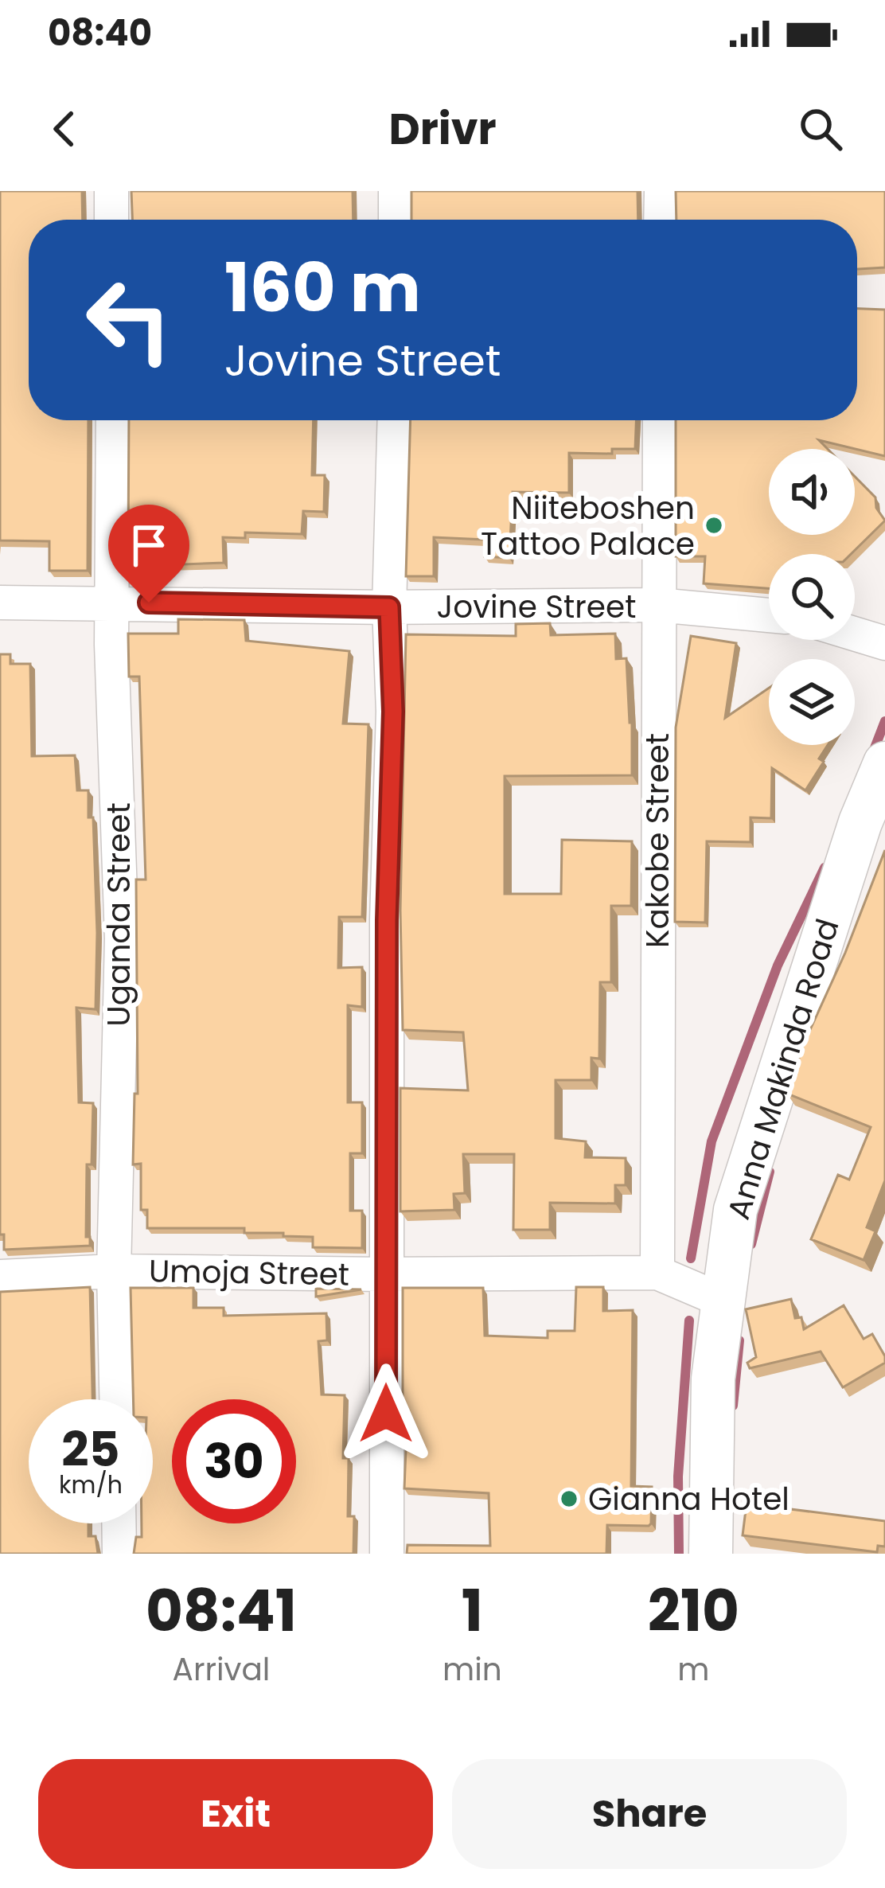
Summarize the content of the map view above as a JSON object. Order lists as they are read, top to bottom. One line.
{"streets":{"street":["Jovine Street","Kakobe Street","Uganda Street","Anna Makinda Road","Umoja Street"]},"crossings":[["Jovine Street","Kakobe Street"],["Jovine Street","Uganda Street"],["Kakobe Street","Umoja Street"],["Uganda Street","Umoja Street"],["Anna Makinda Road","Umoja Street"]],"places":["Niiteboshen Tattoo Palace","Gianna Hotel"],"page":{"status":"08:40","header":"Drivr","turn":["160 m","Jovine Street"],"speed":"25 km/h","limit":"30","eta":["08:41","Arrival","1","min","210","m"],"buttons":["Exit","Share"]}}
